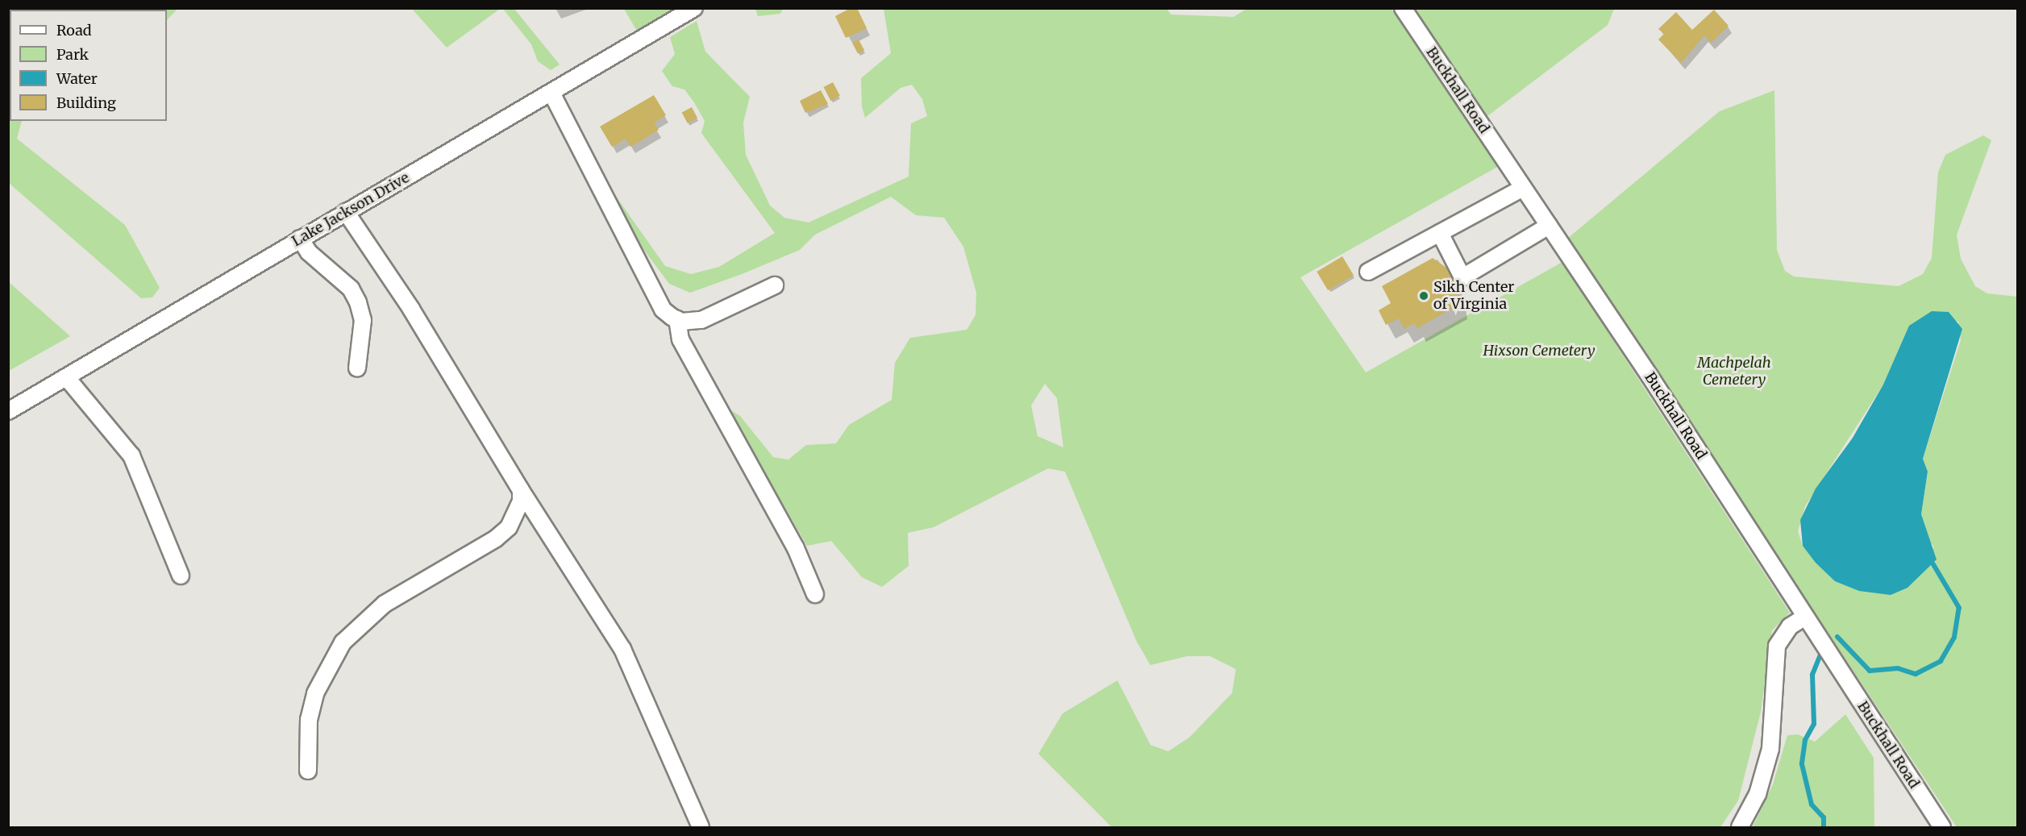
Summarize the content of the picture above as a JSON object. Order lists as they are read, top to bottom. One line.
{"streets":{"street":["Buckhall Road","Lake Jackson Drive"]},"parks":["Hixson Cemetery","Machpelah Cemetery"],"places":["Sikh Center of Virginia"],"legend":["Road","Park","Water","Building"]}
